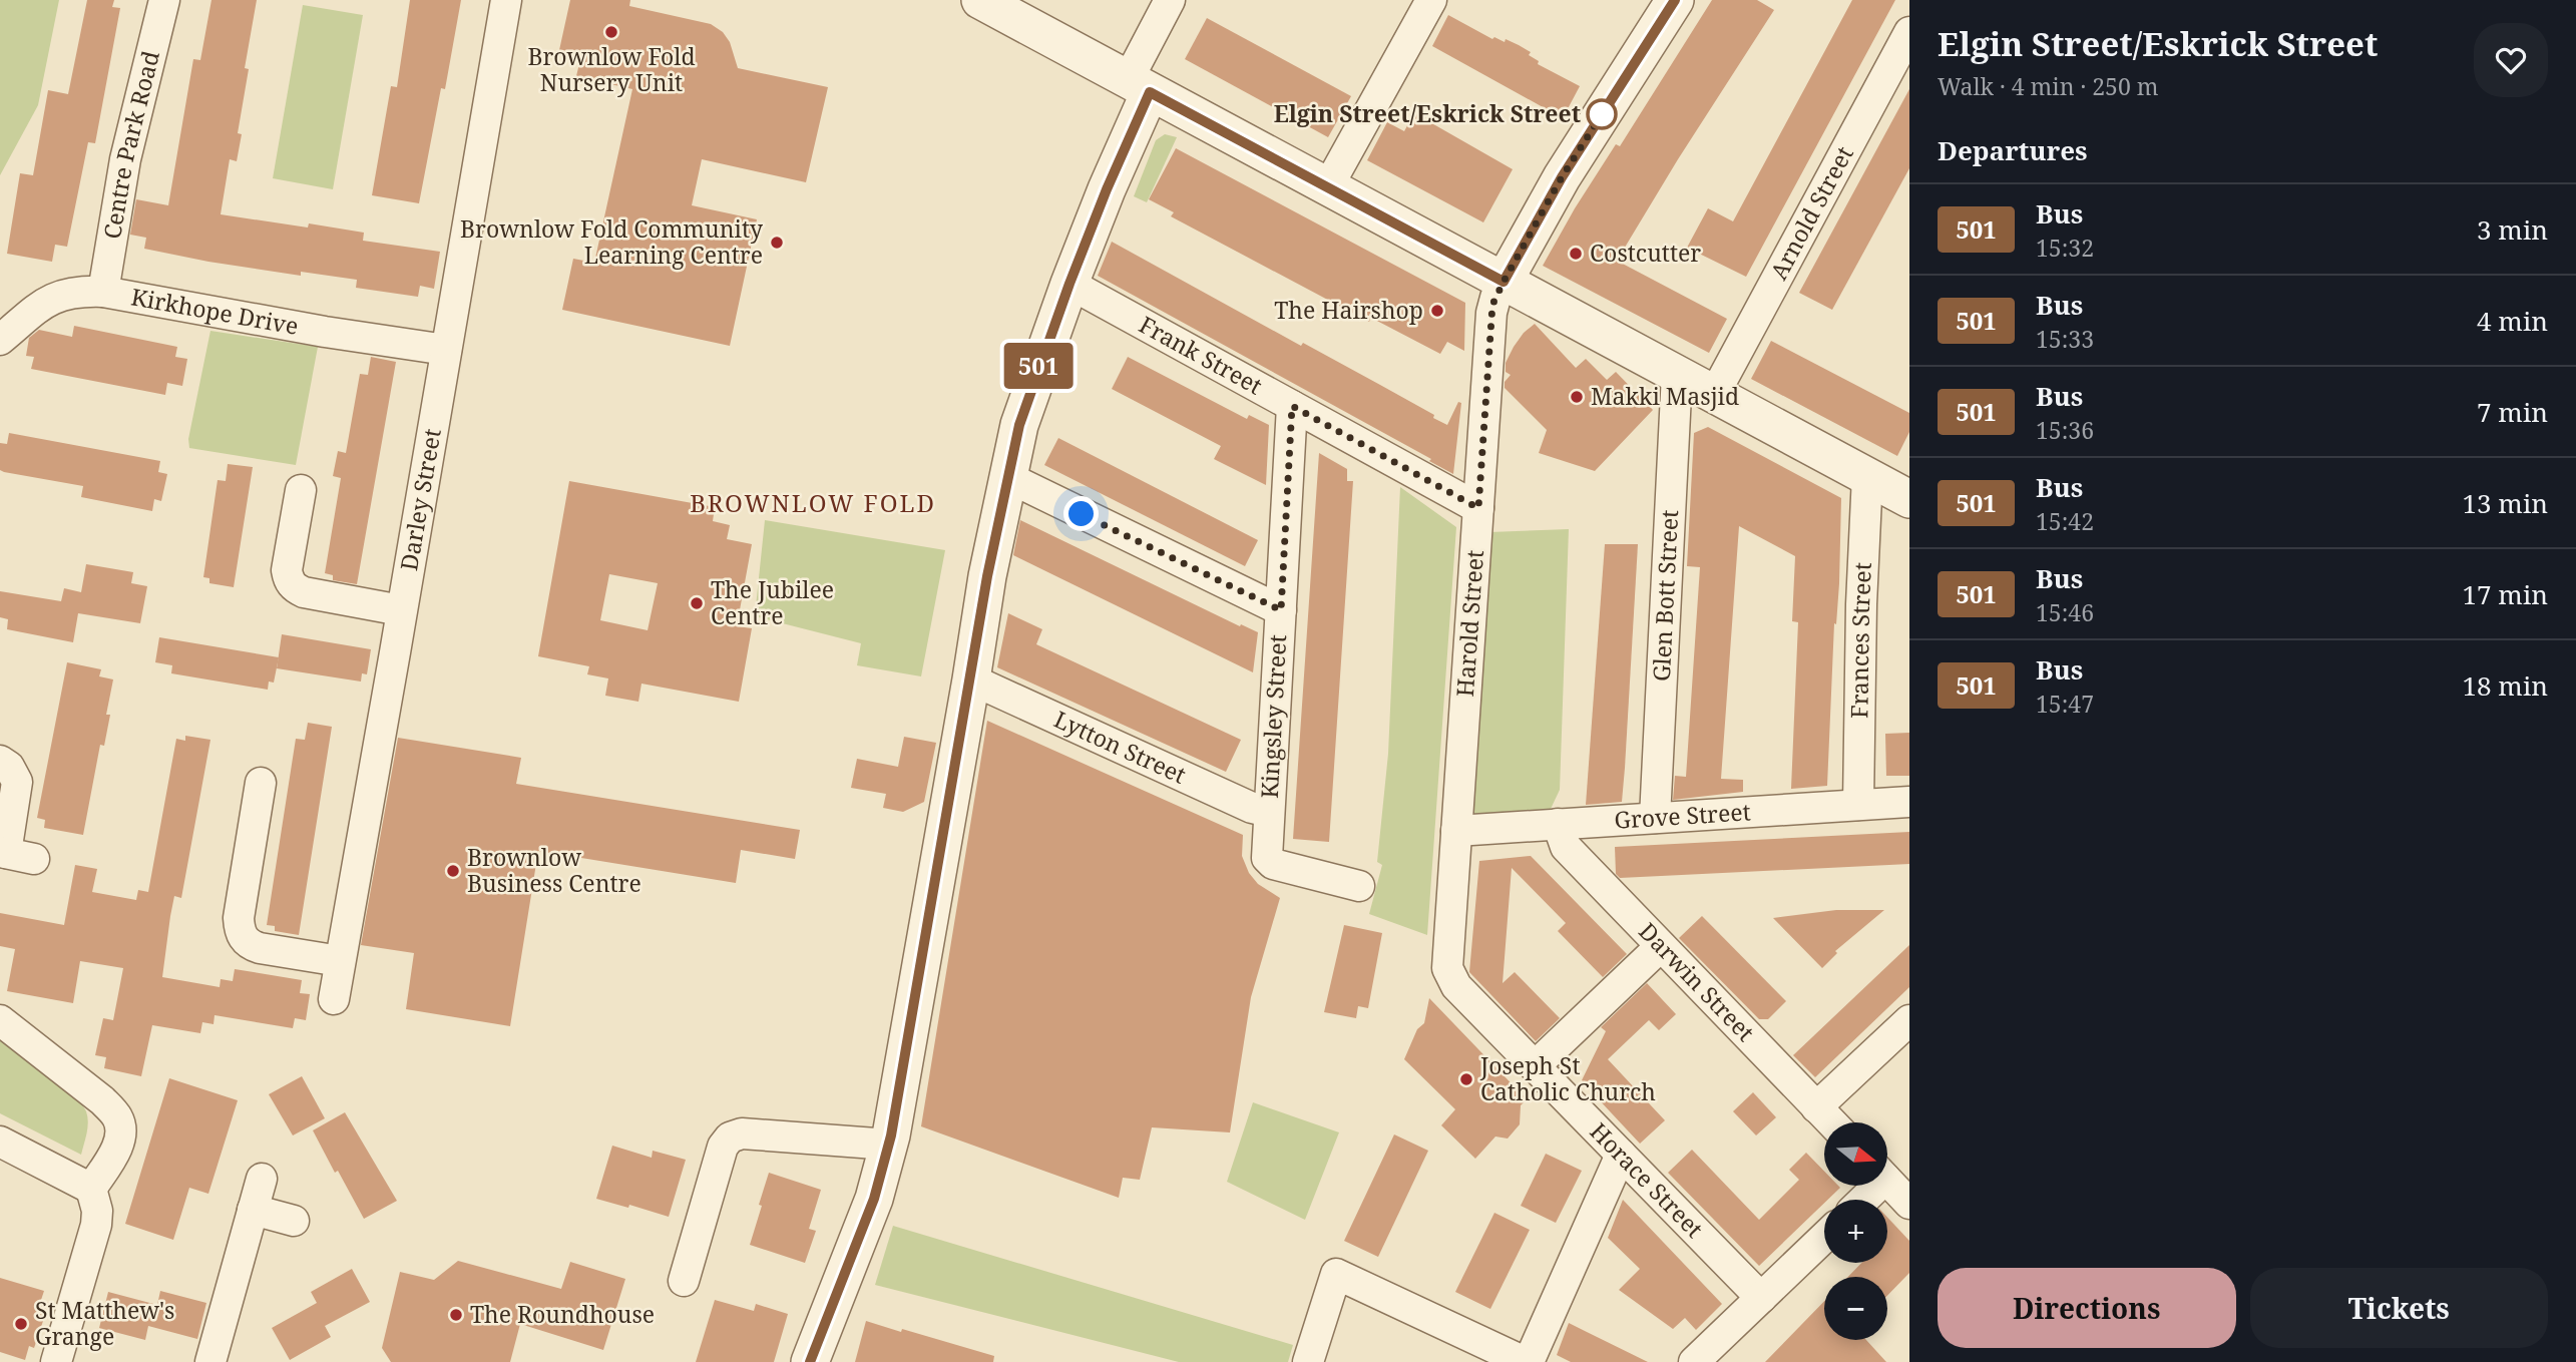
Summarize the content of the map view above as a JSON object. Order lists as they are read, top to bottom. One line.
{"streets":{"street":["Centre Park Road","Arnold Street","Kirkhope Drive","Frank Street","Darley Street","Glen Bott Street","Harold Street","Frances Street","Kingsley Street","Lytton Street","Grove Street","Darwin Street","Horace Street"]},"crossings":[["Centre Park Road","Kirkhope Drive"],["Kirkhope Drive","Darley Street"],["Frank Street","Harold Street"],["Frank Street","Kingsley Street"],["Glen Bott Street","Grove Street"],["Harold Street","Grove Street"],["Harold Street","Horace Street"],["Frances Street","Grove Street"],["Kingsley Street","Lytton Street"],["Grove Street","Darwin Street"]],"districts":["BROWNLOW FOLD"],"places":["Brownlow Fold Nursery Unit","Elgin Street/Eskrick Street","Brownlow Fold Community Learning Centre","Costcutter","The Hairshop","Makki Masjid","The Jubilee Centre","Brownlow Business Centre","Joseph St Catholic Church","The Roundhouse","St Matthew's Grange"],"lines":["bus line 501"],"north":"right","page":{"on_map":"501","heading":[["Elgin Street/Eskrick Street","Walk · 4 min · 250 m"],"Departures"],"list":[{"mark":"501","name":"Bus","note":"15:32","value":"3 min"},{"mark":"501","name":"Bus","note":"15:33","value":"4 min"},{"mark":"501","name":"Bus","note":"15:36","value":"7 min"},{"mark":"501","name":"Bus","note":"15:42","value":"13 min"},{"mark":"501","name":"Bus","note":"15:46","value":"17 min"},{"mark":"501","name":"Bus","note":"15:47","value":"18 min"}],"map_buttons":["+","−"],"buttons":["Directions","Tickets"]}}
